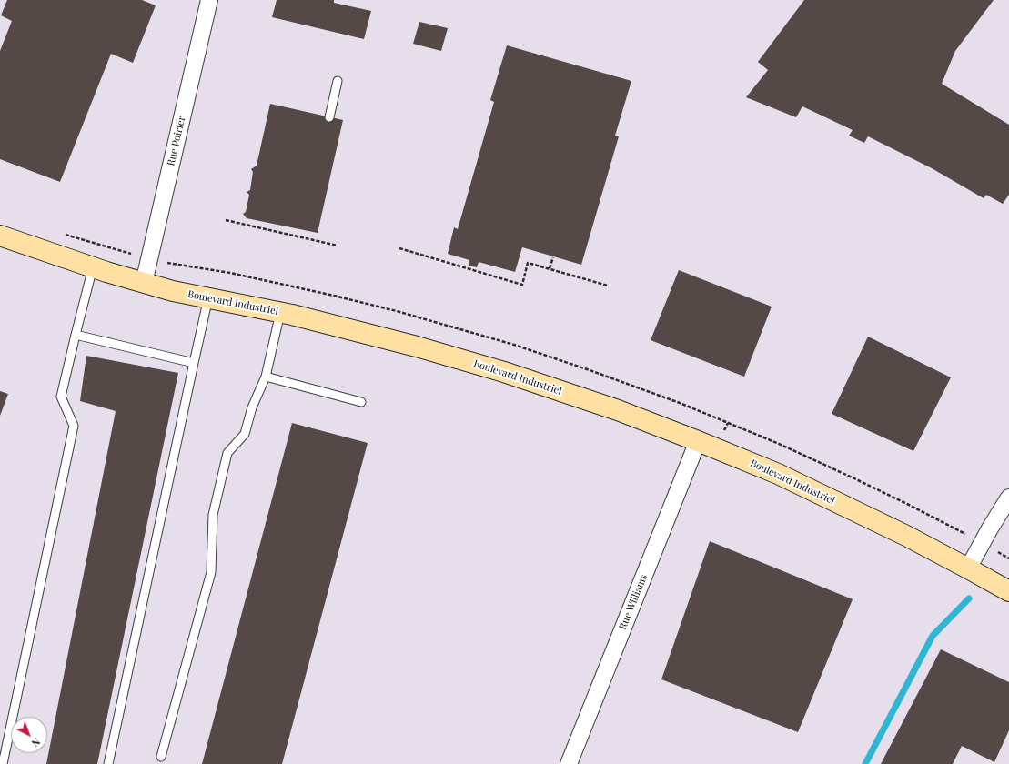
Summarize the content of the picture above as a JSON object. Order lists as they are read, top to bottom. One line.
{"streets":{"street":["Rue Poirier","Boulevard Industriel","Rue Williams"]},"crossings":[["Rue Poirier","Boulevard Industriel"],["Boulevard Industriel","Rue Williams"]],"north":"bottom right"}
